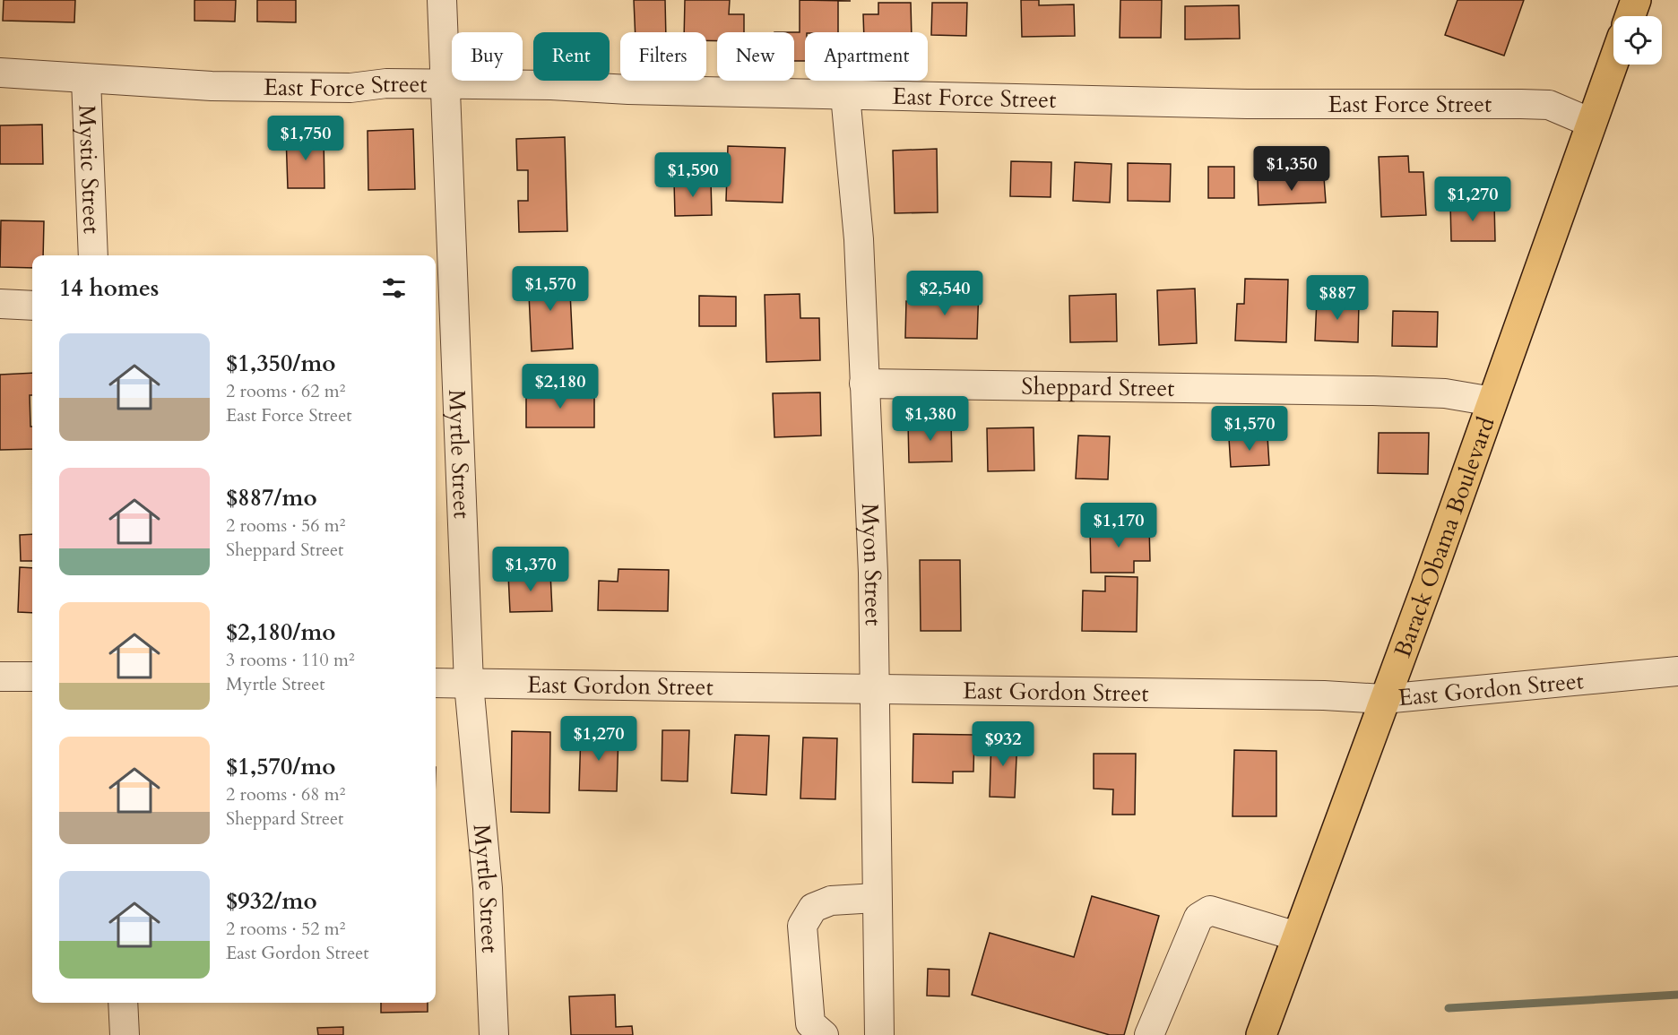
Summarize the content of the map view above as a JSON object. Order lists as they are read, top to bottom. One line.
{"streets":{"main road":["Barack Obama Boulevard"],"street":["East Force Street","Mystic Street","Sheppard Street","Myrtle Street","Myon Street","East Gordon Street"]},"crossings":[["East Force Street","Mystic Street"],["East Force Street","Myrtle Street"],["East Force Street","Barack Obama Boulevard"],["East Force Street","Myon Street"],["Sheppard Street","Barack Obama Boulevard"],["Sheppard Street","Myon Street"],["Myrtle Street","East Gordon Street"],["Barack Obama Boulevard","East Gordon Street"],["Myon Street","East Gordon Street"]],"page":{"chip":["Buy","Rent","Filters","New","Apartment"],"price":["$1,750","$1,350","$1,590","$1,270","$1,570","$2,540","$887","$2,180","$1,380","$1,570","$1,170","$1,370","$1,270","$932"],"heading":"14 homes","list":[{"name":"$1,350/mo","note":"2 rooms · 62 m² · East Force Street"},{"name":"$887/mo","note":"2 rooms · 56 m² · Sheppard Street"},{"name":"$2,180/mo","note":"3 rooms · 110 m² · Myrtle Street"},{"name":"$1,570/mo","note":"2 rooms · 68 m² · Sheppard Street"},{"name":"$932/mo","note":"2 rooms · 52 m² · East Gordon Street"}]}}
